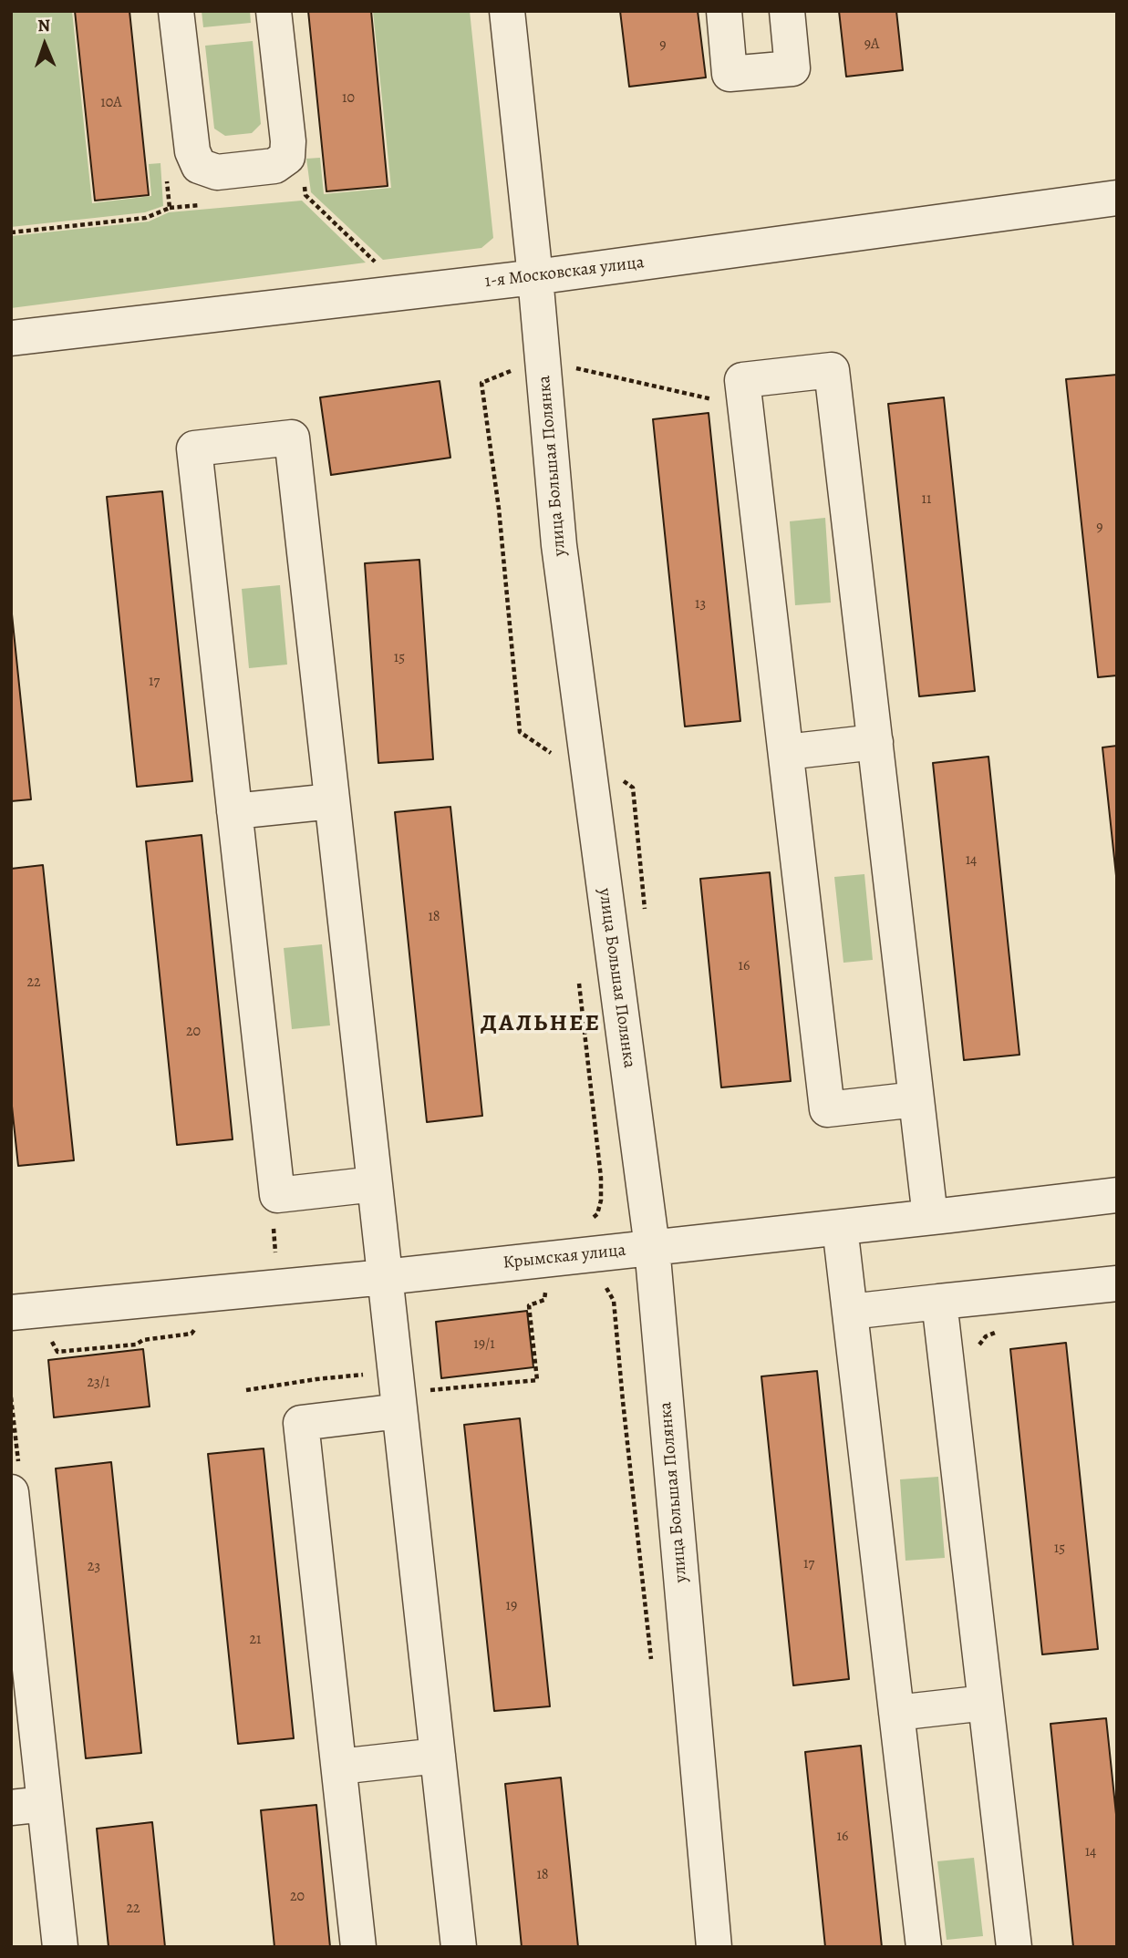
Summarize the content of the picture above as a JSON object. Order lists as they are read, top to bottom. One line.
{"streets":{"street":["1-я Московская улица","улица Большая Полянка","Крымская улица"]},"crossings":[["1-я Московская улица","улица Большая Полянка"],["улица Большая Полянка","Крымская улица"]],"districts":["ДАЛЬНЕЕ"],"house_numbers":["9А","9","10","10А","11","9","13","15","17","14","18","16","22","20","19/1","23/1","15","17","23","19","21","16","14","18","20","22"],"north":"top"}
